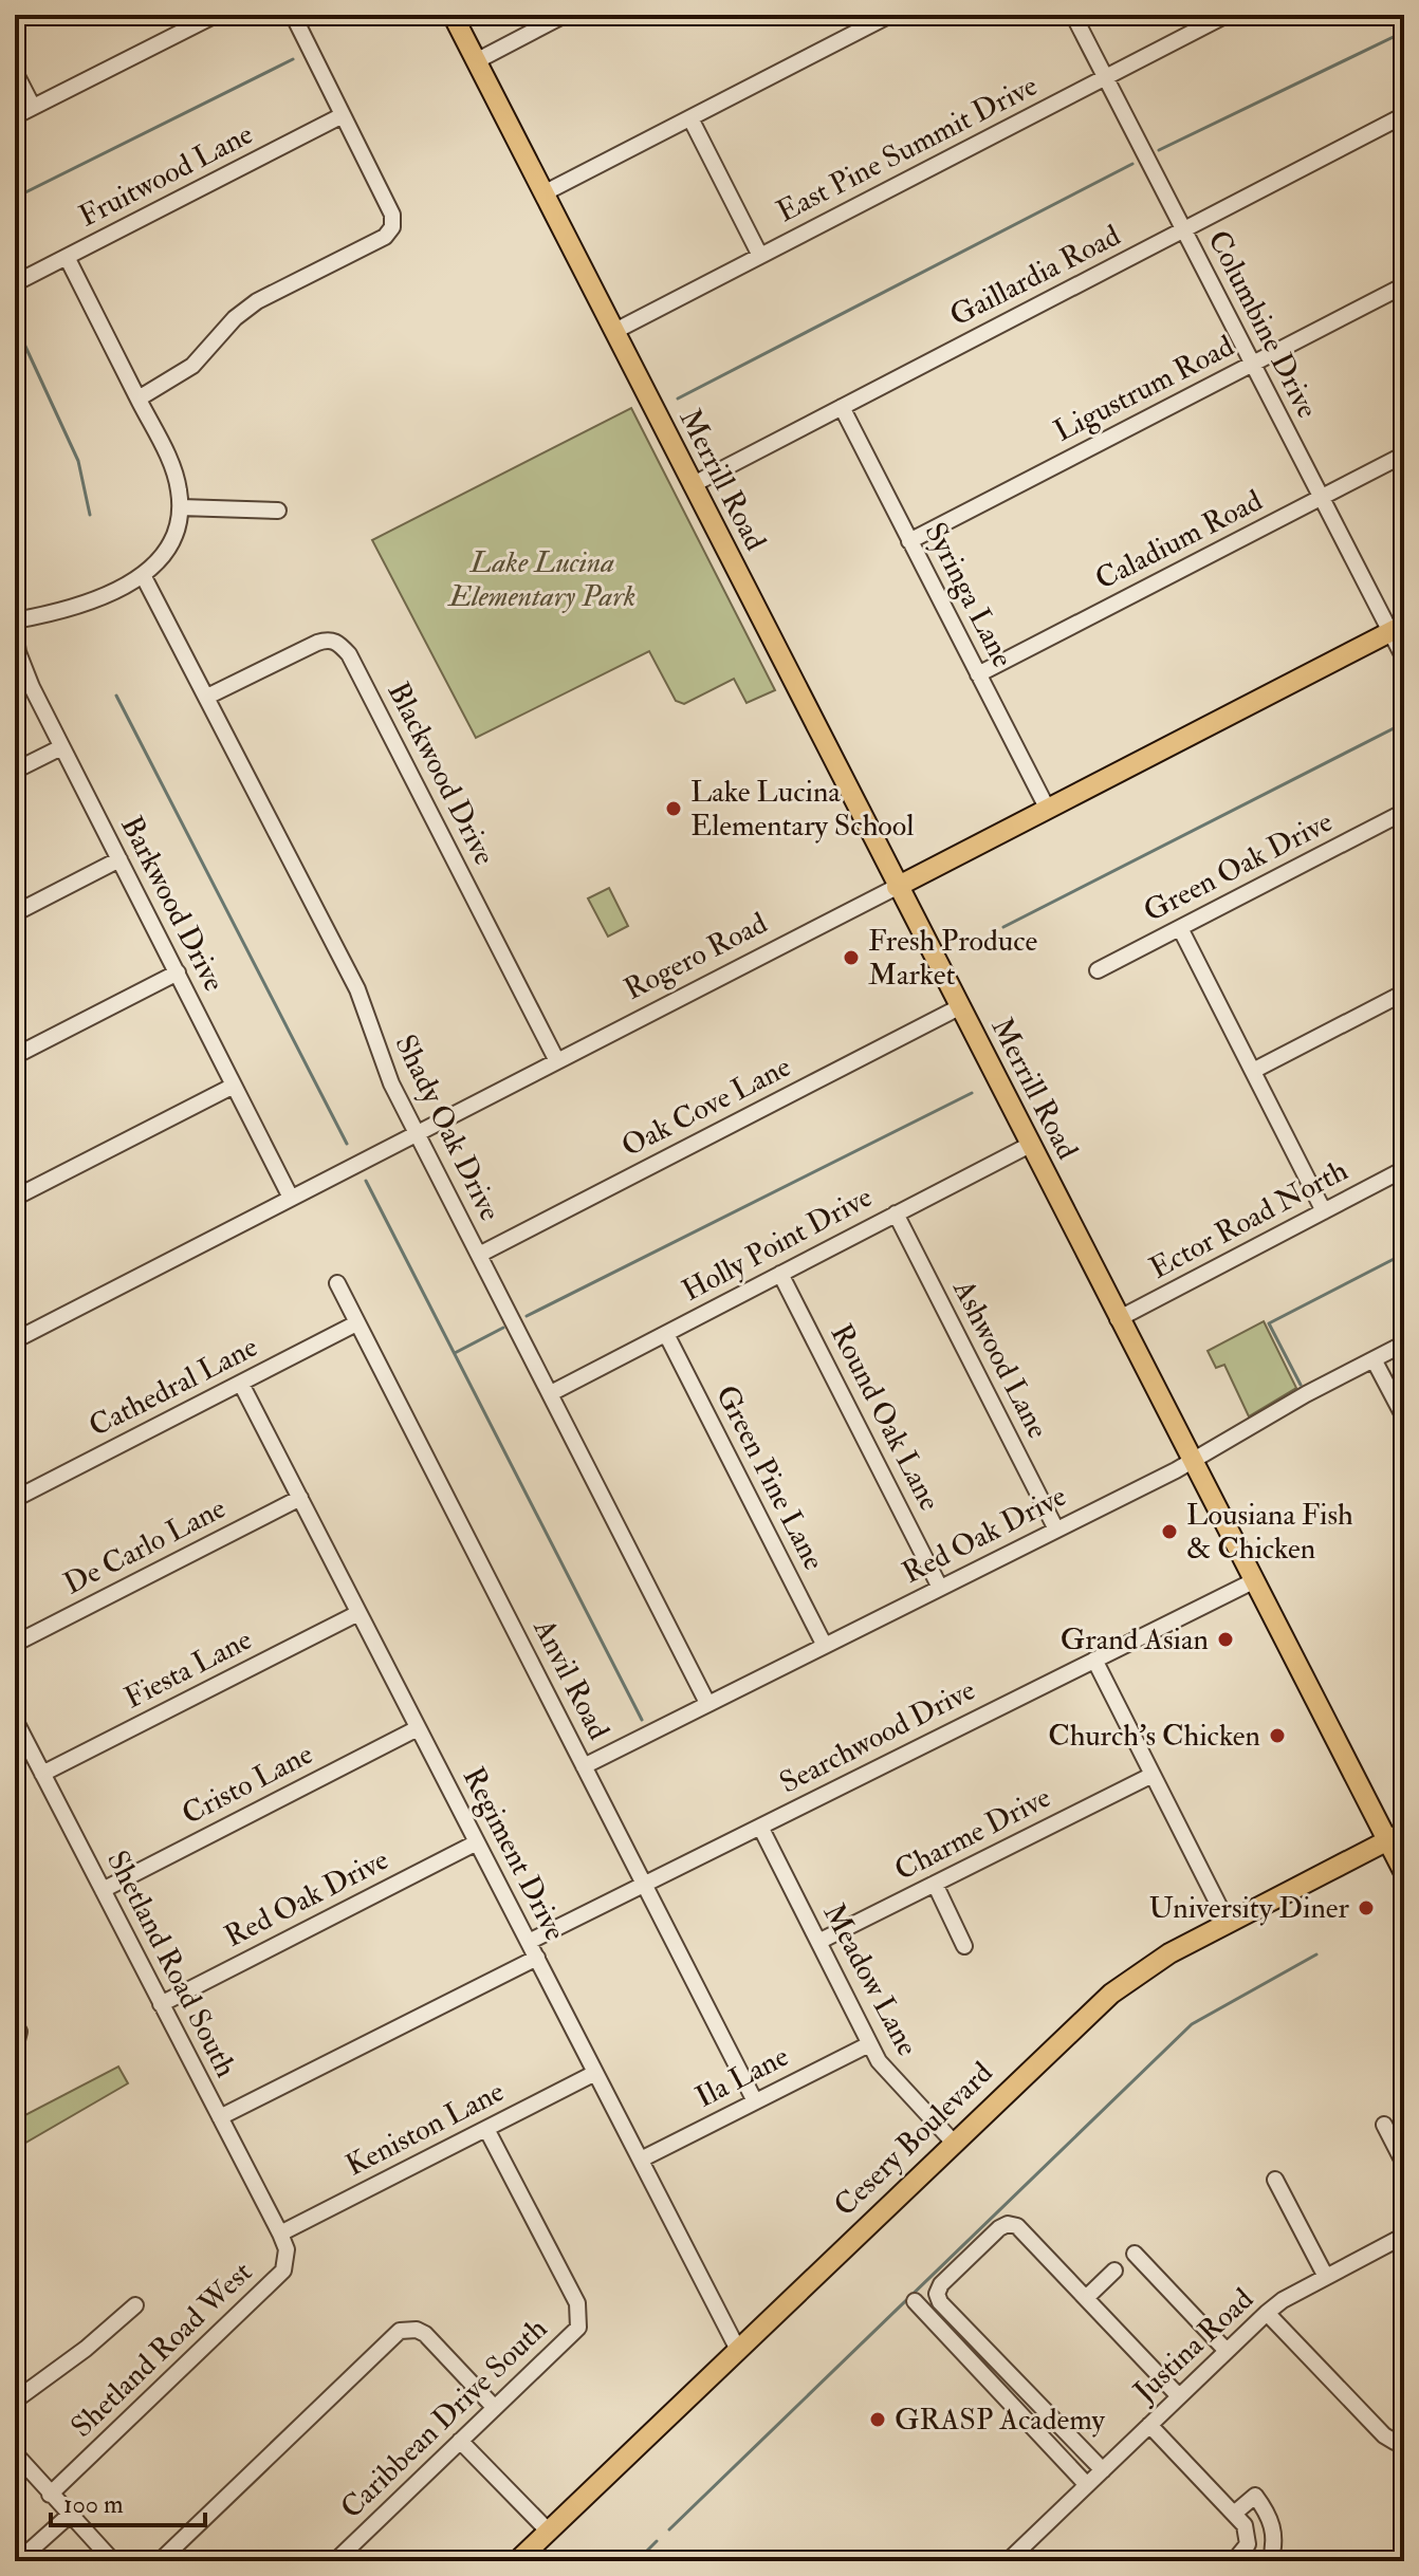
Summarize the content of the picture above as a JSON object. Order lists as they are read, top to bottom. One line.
{"streets":{"main road":["Merrill Road","Rogero Road","Cesery Boulevard"],"street":["East Pine Summit Drive","Fruitwood Lane","Gaillardia Road","Columbine Drive","Ligustrum Road","Caladium Road","Syringa Lane","Blackwood Drive","Green Oak Drive","Barkwood Drive","Oak Cove Lane","Shady Oak Drive","Ector Road North","Holly Point Drive","Ashwood Lane","Cathedral Lane","Round Oak Lane","Green Pine Lane","Red Oak Drive","De Carlo Lane","Fiesta Lane","Anvil Road","Searchwood Drive","Cristo Lane","Charme Drive","Regiment Drive","Shetland Road South","Meadow Lane","Ila Lane","Keniston Lane","Justina Road","Shetland Road West","Caribbean Drive South"]},"crossings":[["East Pine Summit Drive","Columbine Drive"],["East Pine Summit Drive","Merrill Road"],["Gaillardia Road","Columbine Drive"],["Gaillardia Road","Merrill Road"],["Gaillardia Road","Syringa Lane"],["Columbine Drive","Ligustrum Road"],["Columbine Drive","Caladium Road"],["Columbine Drive","Rogero Road"],["Ligustrum Road","Syringa Lane"],["Merrill Road","Rogero Road"],["Merrill Road","Oak Cove Lane"],["Merrill Road","Ector Road North"],["Merrill Road","Holly Point Drive"],["Merrill Road","Red Oak Drive"],["Merrill Road","Searchwood Drive"],["Merrill Road","Cesery Boulevard"],["Caladium Road","Syringa Lane"],["Syringa Lane","Rogero Road"],["Blackwood Drive","Rogero Road"],["Blackwood Drive","Shady Oak Drive"],["Barkwood Drive","Rogero Road"],["Rogero Road","Shady Oak Drive"],["Oak Cove Lane","Shady Oak Drive"],["Shady Oak Drive","Holly Point Drive"],["Shady Oak Drive","Red Oak Drive"],["Holly Point Drive","Ashwood Lane"],["Holly Point Drive","Round Oak Lane"],["Holly Point Drive","Green Pine Lane"],["Ashwood Lane","Red Oak Drive"],["Cathedral Lane","Anvil Road"],["Cathedral Lane","Regiment Drive"],["Round Oak Lane","Red Oak Drive"],["Green Pine Lane","Red Oak Drive"],["Red Oak Drive","Anvil Road"],["Red Oak Drive","Regiment Drive"],["Red Oak Drive","Shetland Road South"],["De Carlo Lane","Regiment Drive"],["Fiesta Lane","Regiment Drive"],["Fiesta Lane","Shetland Road South"],["Anvil Road","Searchwood Drive"],["Anvil Road","Ila Lane"],["Searchwood Drive","Regiment Drive"],["Searchwood Drive","Meadow Lane"],["Cristo Lane","Regiment Drive"],["Cristo Lane","Shetland Road South"],["Charme Drive","Meadow Lane"],["Regiment Drive","Ila Lane"],["Regiment Drive","Keniston Lane"],["Regiment Drive","Cesery Boulevard"],["Shetland Road South","Keniston Lane"],["Shetland Road South","Shetland Road West"],["Meadow Lane","Ila Lane"],["Meadow Lane","Cesery Boulevard"],["Keniston Lane","Shetland Road West"],["Keniston Lane","Caribbean Drive South"]],"parks":["Lake Lucina Elementary Park"],"places":["Lake Lucina Elementary School","Fresh Produce Market","Lousiana Fish & Chicken","Grand Asian","Church's Chicken","University Diner","GRASP Academy"],"scale_bar":"100 m"}
